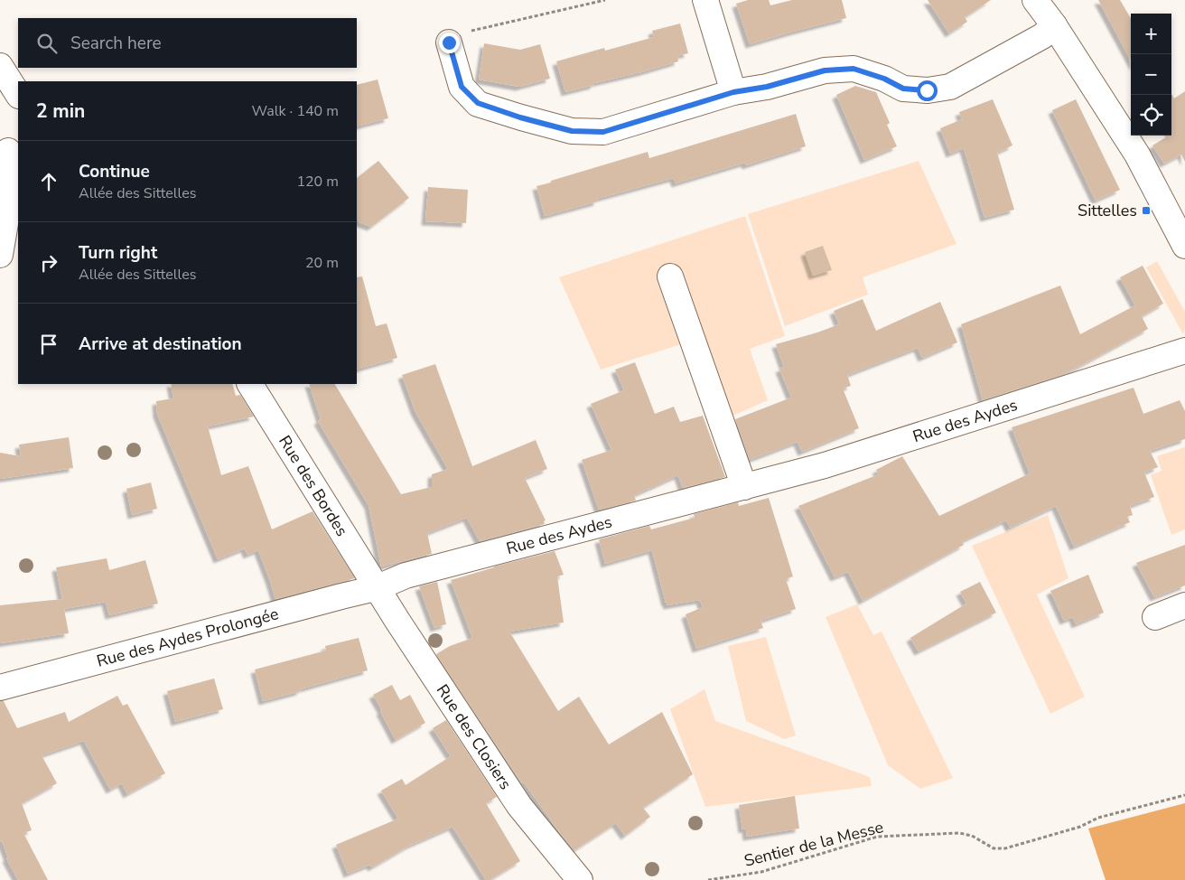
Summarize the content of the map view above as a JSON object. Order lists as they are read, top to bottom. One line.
{"streets":{"street":["Rue des Aydes","Rue des Bordes","Rue des Aydes Prolongée","Rue des Closiers"],"path":["Sentier de la Messe"]},"crossings":[["Rue des Aydes","Rue des Bordes"],["Rue des Aydes","Rue des Aydes Prolongée"],["Rue des Aydes","Rue des Closiers"],["Rue des Bordes","Rue des Aydes Prolongée"],["Rue des Bordes","Rue des Closiers"],["Rue des Aydes Prolongée","Rue des Closiers"]],"places":{"transit":["Sittelles"]},"page":{"map_buttons":["+","−"],"search":"Search here","heading":["2 min","Walk · 140 m"],"list":[["Continue","Allée des Sittelles","120 m"],["Turn right","Allée des Sittelles","20 m"],"Arrive at destination"]}}
